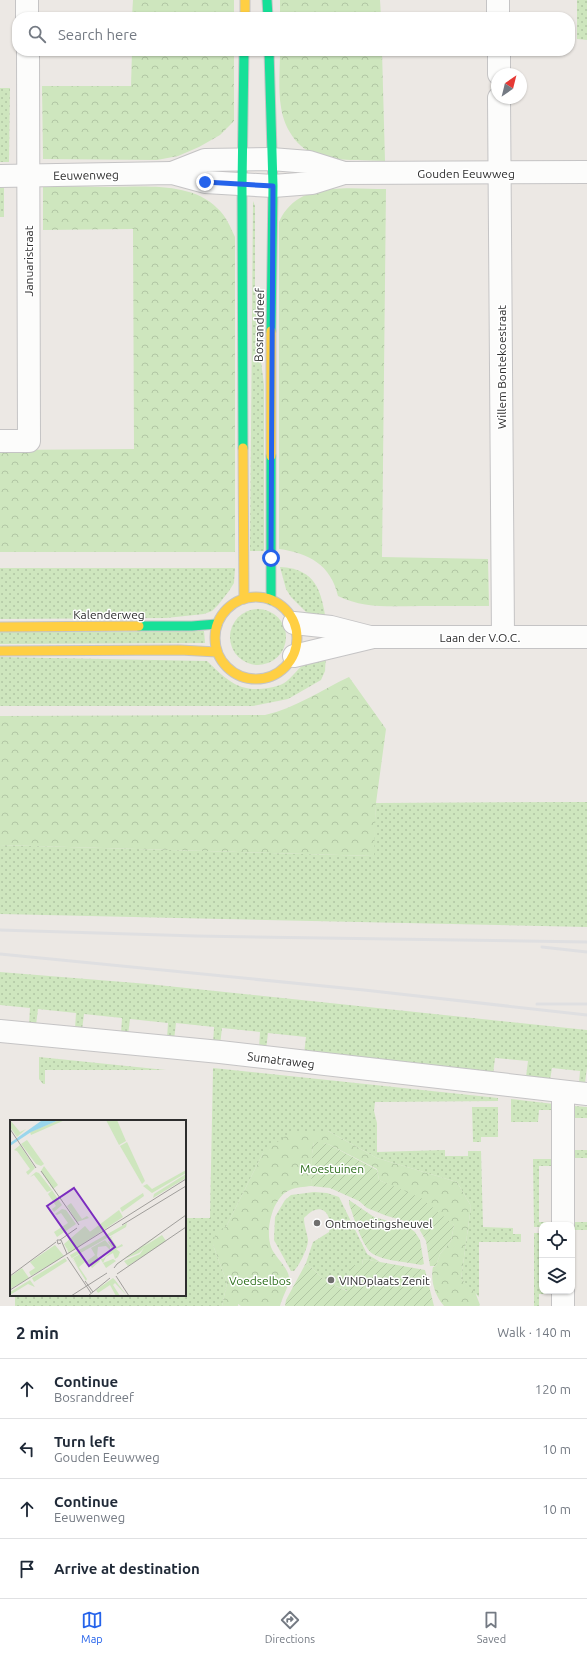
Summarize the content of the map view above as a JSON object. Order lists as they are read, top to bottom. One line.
{"streets":{"main road":["Bosranddreef","Kalenderweg"],"street":["Gouden Eeuwweg","Eeuwenweg","Januaristraat","Willem Bontekoestraat","Laan der V.O.C.","Sumatraweg"]},"crossings":[["Gouden Eeuwweg","Eeuwenweg"],["Gouden Eeuwweg","Bosranddreef"],["Gouden Eeuwweg","Willem Bontekoestraat"],["Eeuwenweg","Januaristraat"],["Eeuwenweg","Bosranddreef"],["Bosranddreef","Kalenderweg"],["Bosranddreef","Laan der V.O.C."],["Willem Bontekoestraat","Laan der V.O.C."],["Kalenderweg","Laan der V.O.C."]],"parks":["Moestuinen","Voedselbos"],"places":["Ontmoetingsheuvel","VINDplaats Zenit"],"north":"top right","page":{"search":"Search here","heading":["2 min","Walk · 140 m"],"list":[["Continue","Bosranddreef","120 m"],["Turn left","Gouden Eeuwweg","10 m"],["Continue","Eeuwenweg","10 m"],"Arrive at destination"],"nav":["Map","Directions","Saved"]}}
